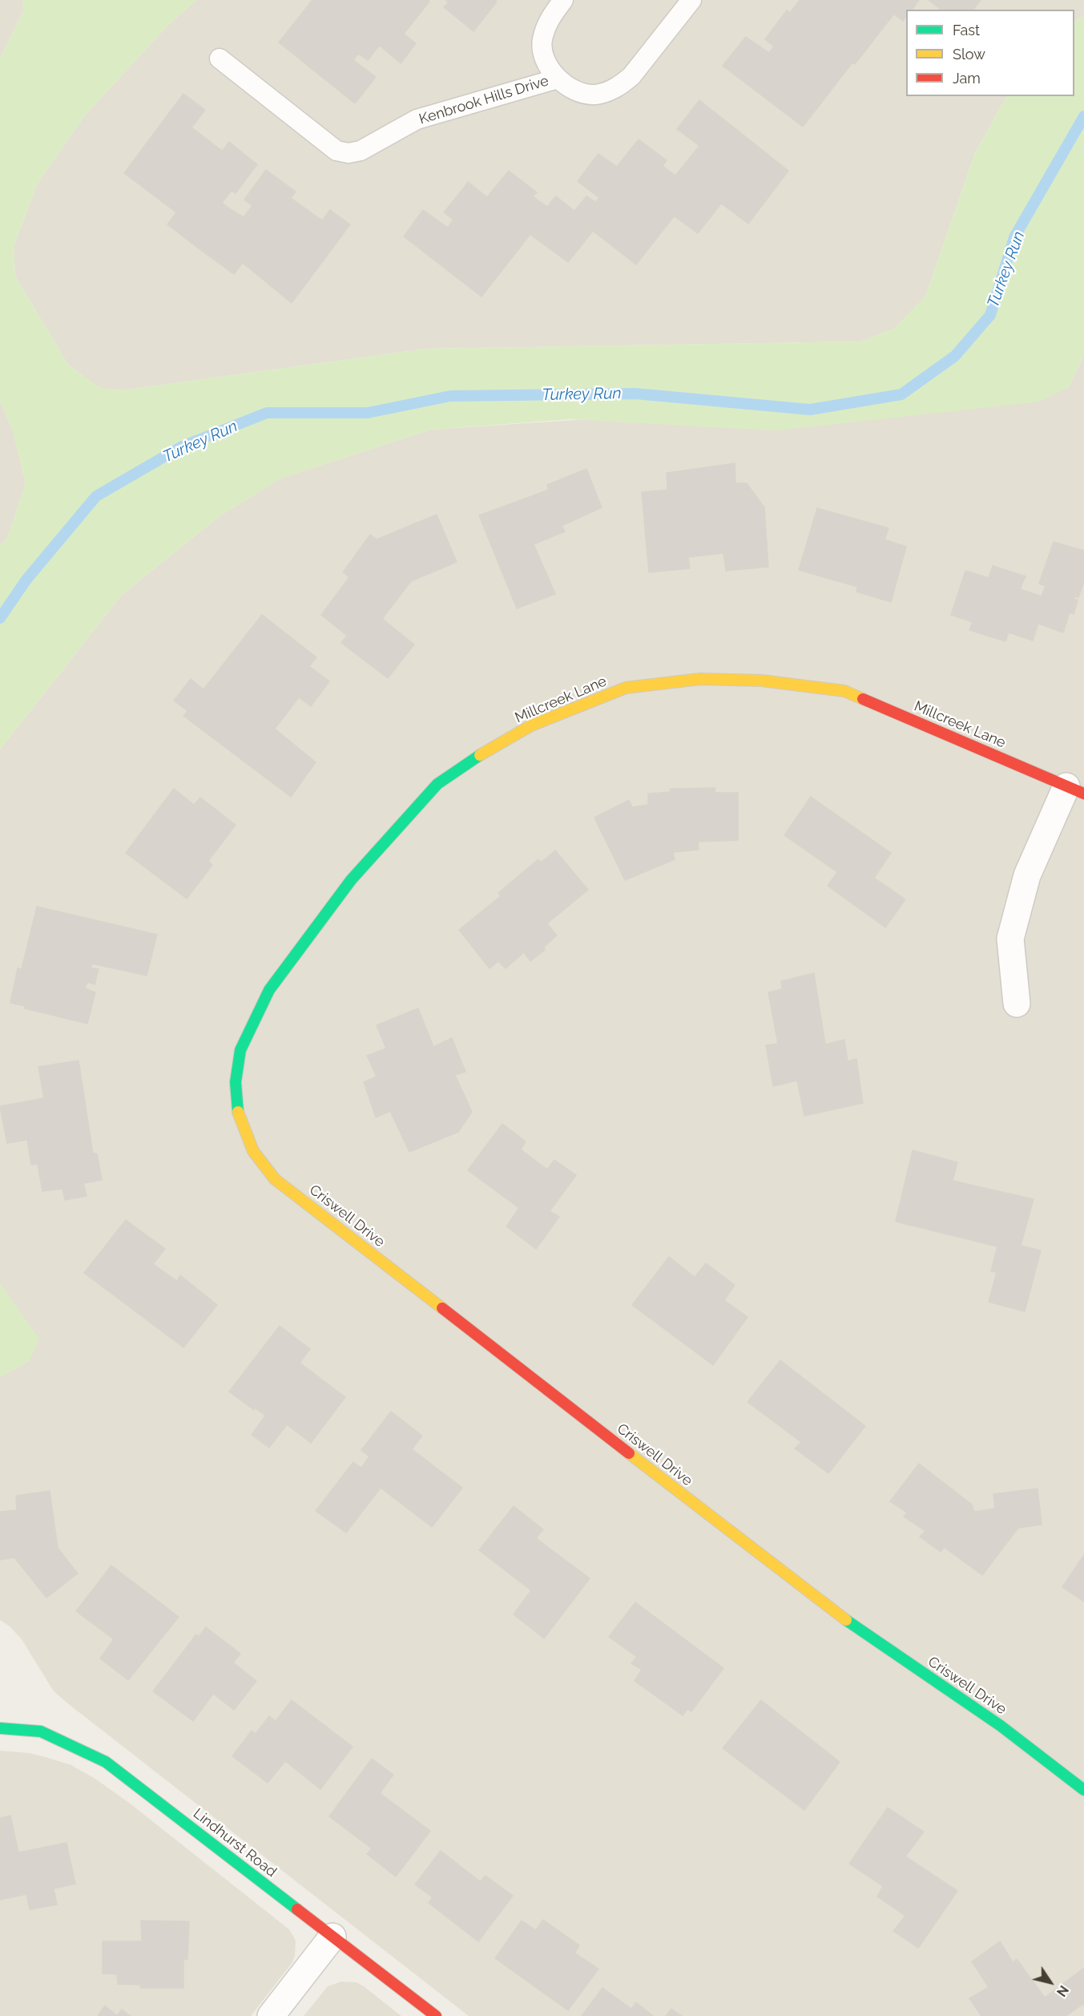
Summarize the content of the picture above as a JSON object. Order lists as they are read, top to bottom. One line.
{"streets":{"street":["Millcreek Lane","Criswell Drive","Lindhurst Road"],"lane":["Kenbrook Hills Drive"]},"crossings":[["Millcreek Lane","Criswell Drive"]],"water":["Turkey Run"],"legend":["Fast","Slow","Jam"],"north":"bottom right"}
